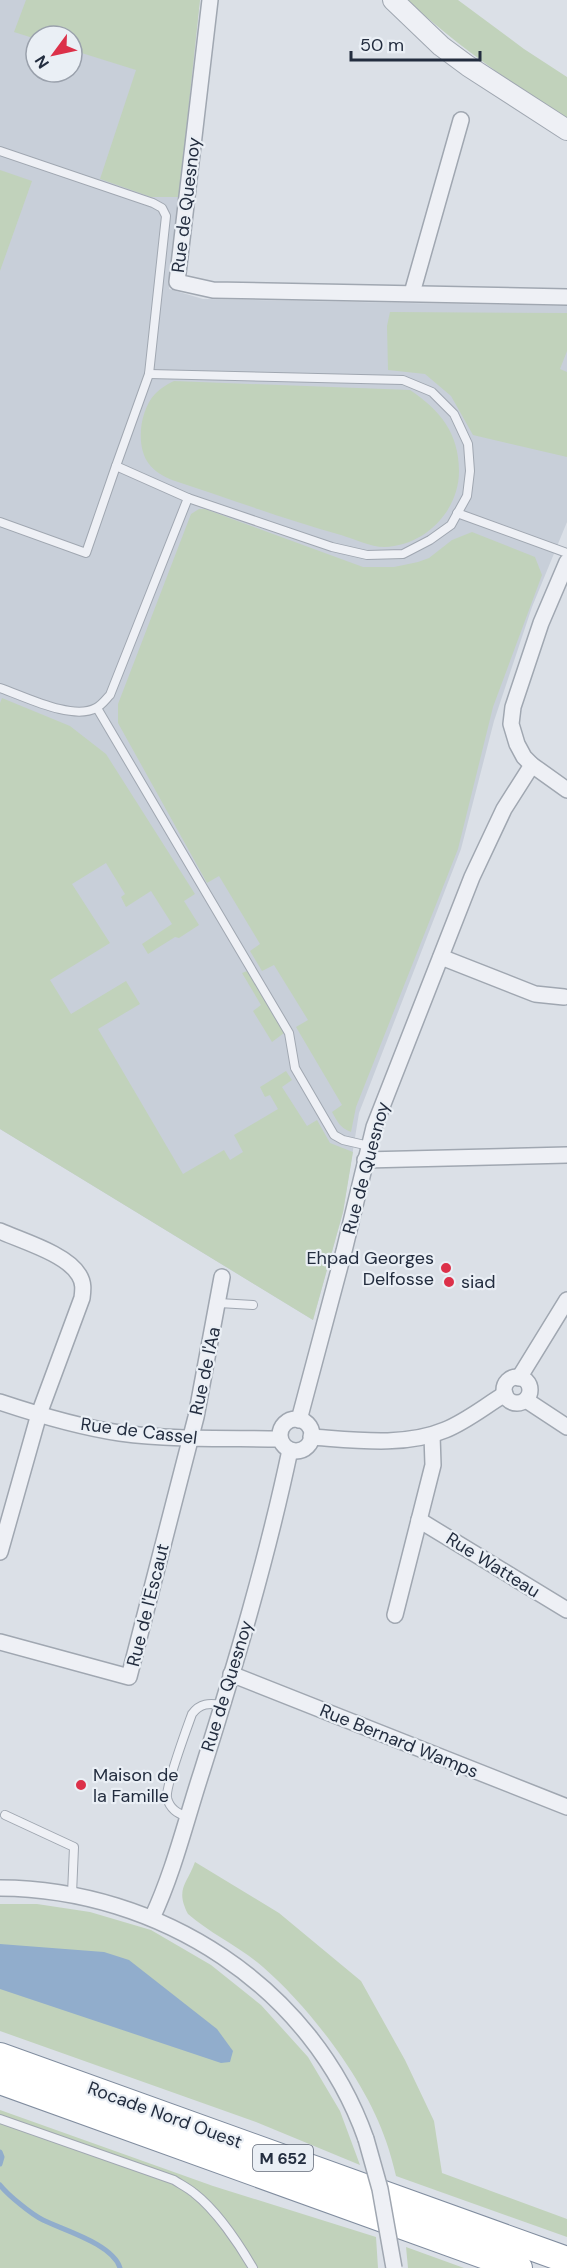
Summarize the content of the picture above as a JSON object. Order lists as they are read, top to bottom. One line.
{"streets":{"highway":["Rocade Nord Ouest","M 652"],"street":["Rue de Quesnoy","Rue de l'Aa","Rue de Cassel","Rue Watteau","Rue de l'Escaut","Rue Bernard Wamps"]},"crossings":[["Rue de Quesnoy","Rue de Cassel"],["Rue de Quesnoy","Rue Bernard Wamps"],["Rue de l'Aa","Rue de Cassel"],["Rue de l'Aa","Rue de l'Escaut"],["Rue de Cassel","Rue de l'Escaut"]],"places":["Ehpad Georges Delfosse","siad","Maison de la Famille"],"scale_bar":"50 m","north":"bottom left"}
